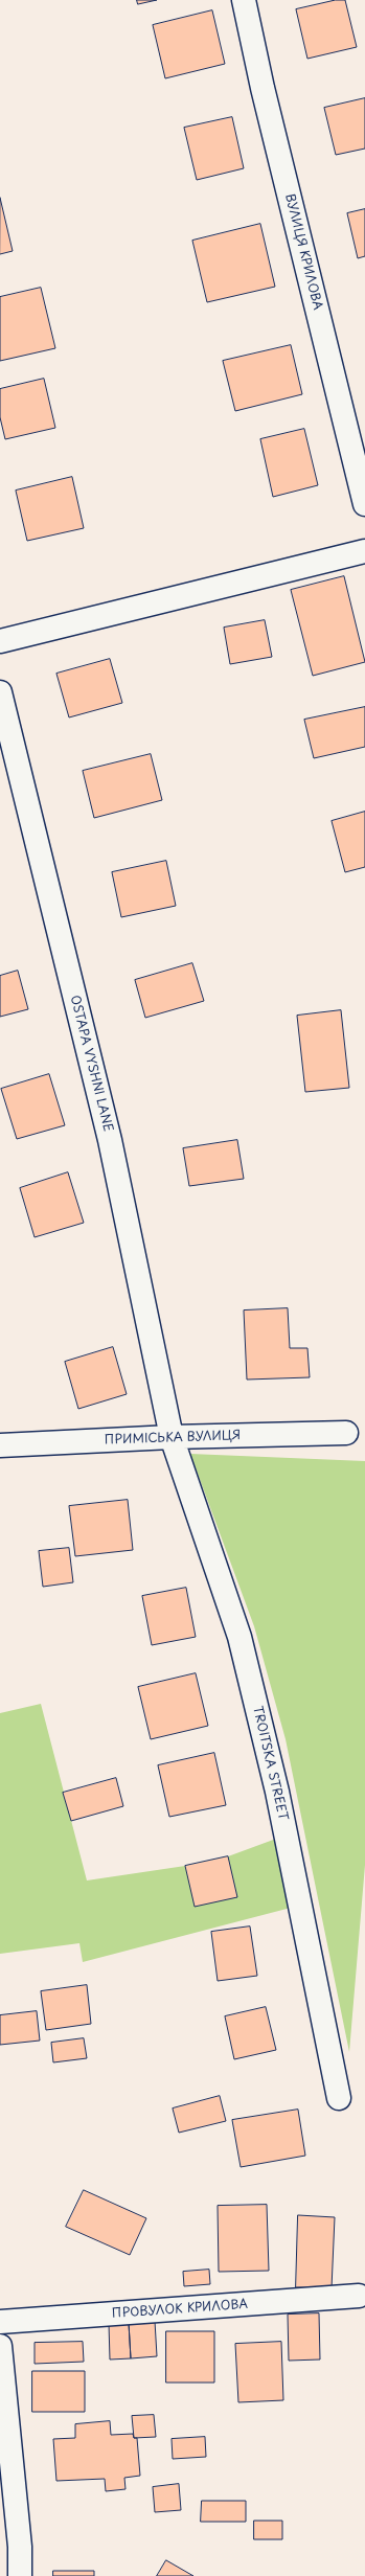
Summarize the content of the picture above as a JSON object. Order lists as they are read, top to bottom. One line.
{"streets":{"street":["ВУЛИЦЯ КРИЛОВА","OSTAPA VYSHNI LANE","ПРИМІСЬКА ВУЛИЦЯ","TROITSKA STREET","ПРОВУЛОК КРИЛОВА"]},"crossings":[["OSTAPA VYSHNI LANE","ПРИМІСЬКА ВУЛИЦЯ"],["OSTAPA VYSHNI LANE","TROITSKA STREET"],["ПРИМІСЬКА ВУЛИЦЯ","TROITSKA STREET"]]}
